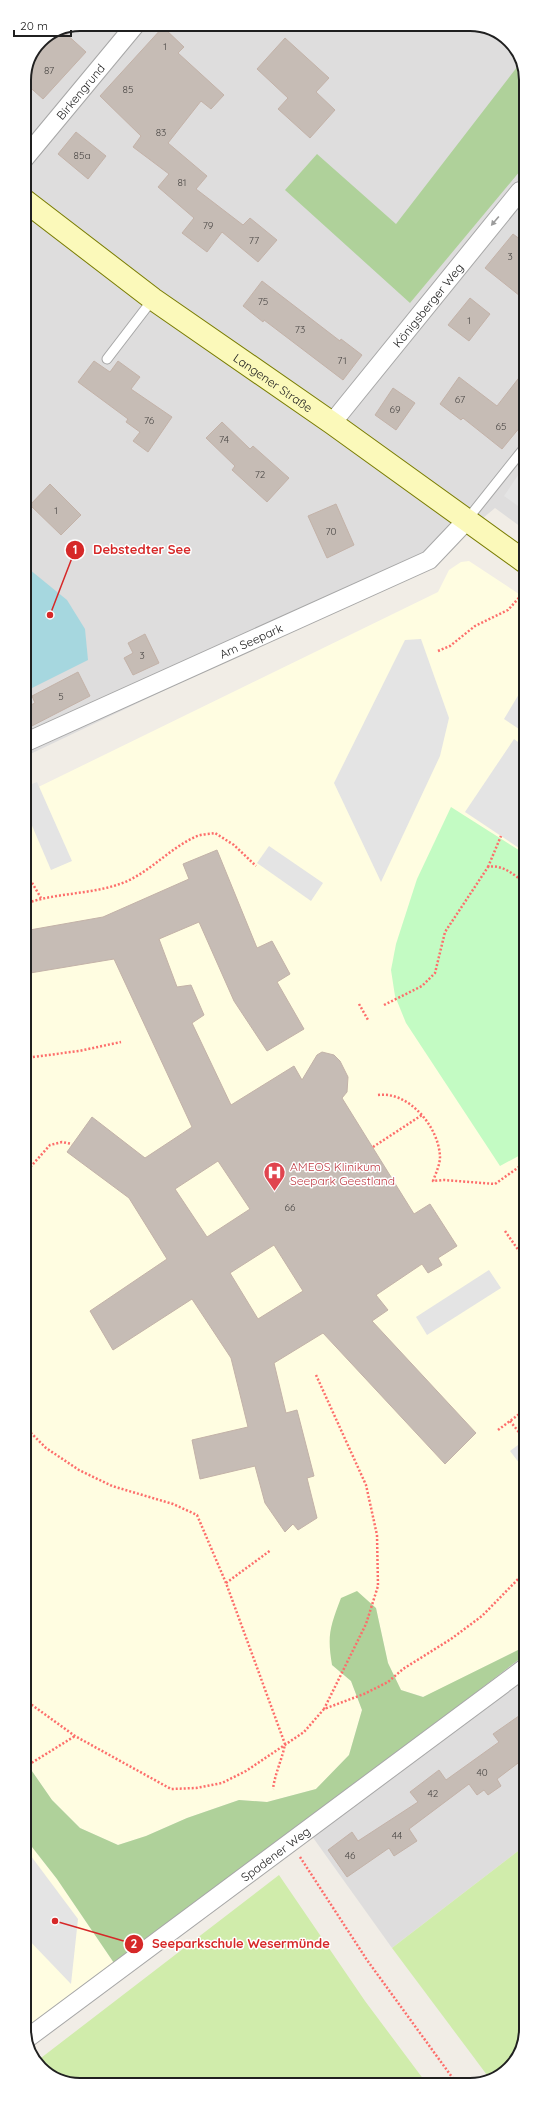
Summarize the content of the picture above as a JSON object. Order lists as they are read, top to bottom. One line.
{"streets":{"main road":["Langener Straße"],"street":["Birkengrund","Königsberger Weg","Am Seepark","Spadener Weg"]},"crossings":[["Königsberger Weg","Langener Straße"],["Langener Straße","Am Seepark"]],"one_way":["Königsberger Weg"],"places":{"other":["Debstedter See","Seeparkschule Wesermünde"],"hospital":["AMEOS Klinikum Seepark Geestland"]},"house_numbers":["1","87","85","83","85a","81","79","77","3","75","1","73","71","67","69","76","65","74","72","1","70","3","5","66","40","42","44","46"],"scale_bar":"20 m"}
